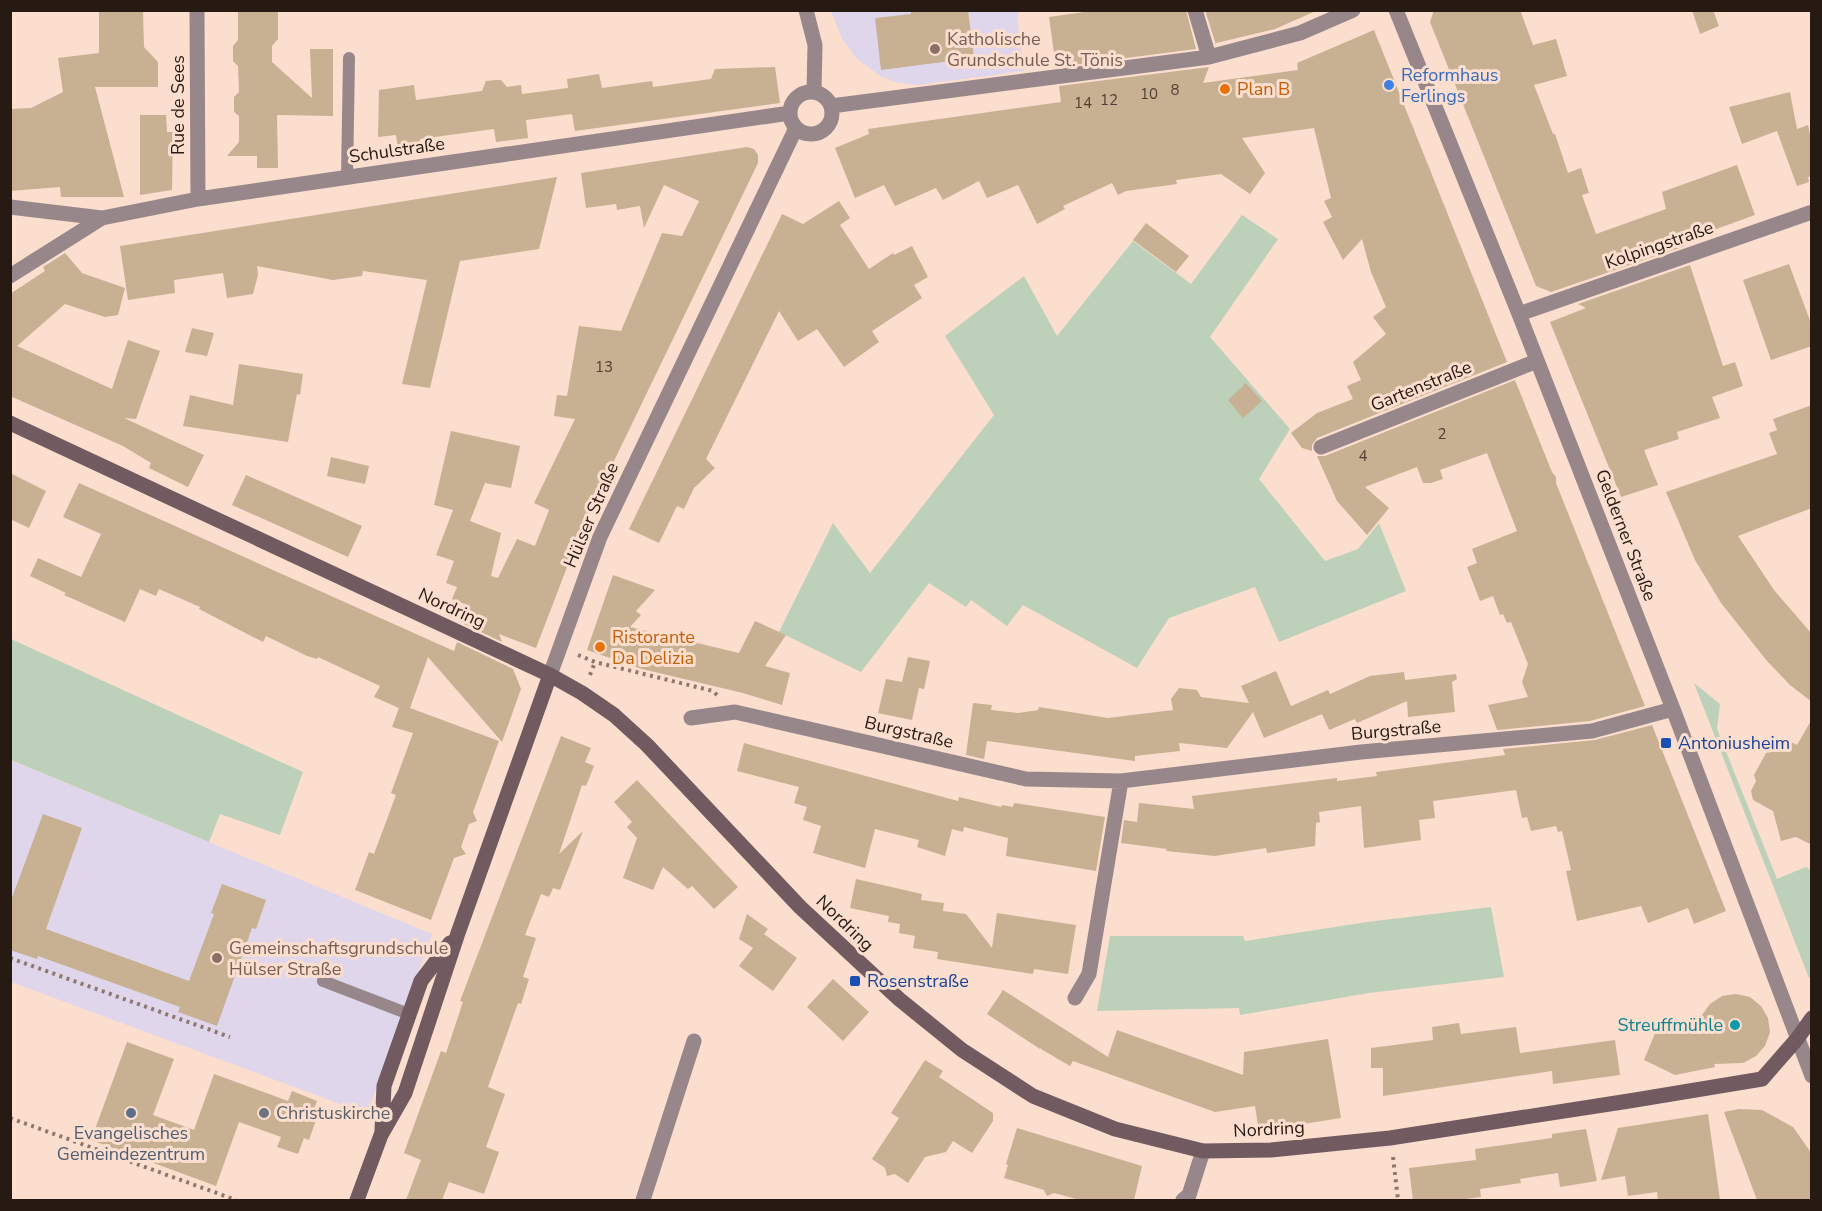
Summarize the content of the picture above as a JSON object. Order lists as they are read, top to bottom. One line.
{"streets":{"street":["Rue de Sees","Schulstraße","Kolpingstraße","Gartenstraße","Hülser Straße","Gelderner Straße","Nordring","Burgstraße"]},"crossings":[["Rue de Sees","Schulstraße"],["Schulstraße","Hülser Straße"],["Kolpingstraße","Gelderner Straße"],["Gartenstraße","Gelderner Straße"],["Hülser Straße","Nordring"],["Gelderner Straße","Nordring"],["Gelderner Straße","Burgstraße"]],"places":{"other":["Katholische Grundschule St. Tönis","Reformhaus Ferlings","Plan B","Ristorante Da Delizia","Gemeinschaftsgrundschule Hülser Straße","Streuffmühle","Evangelisches Gemeindezentrum","Christuskirche"],"transit":["Antoniusheim","Rosenstraße"]},"house_numbers":["8","10","12","14","13","2","4"]}
